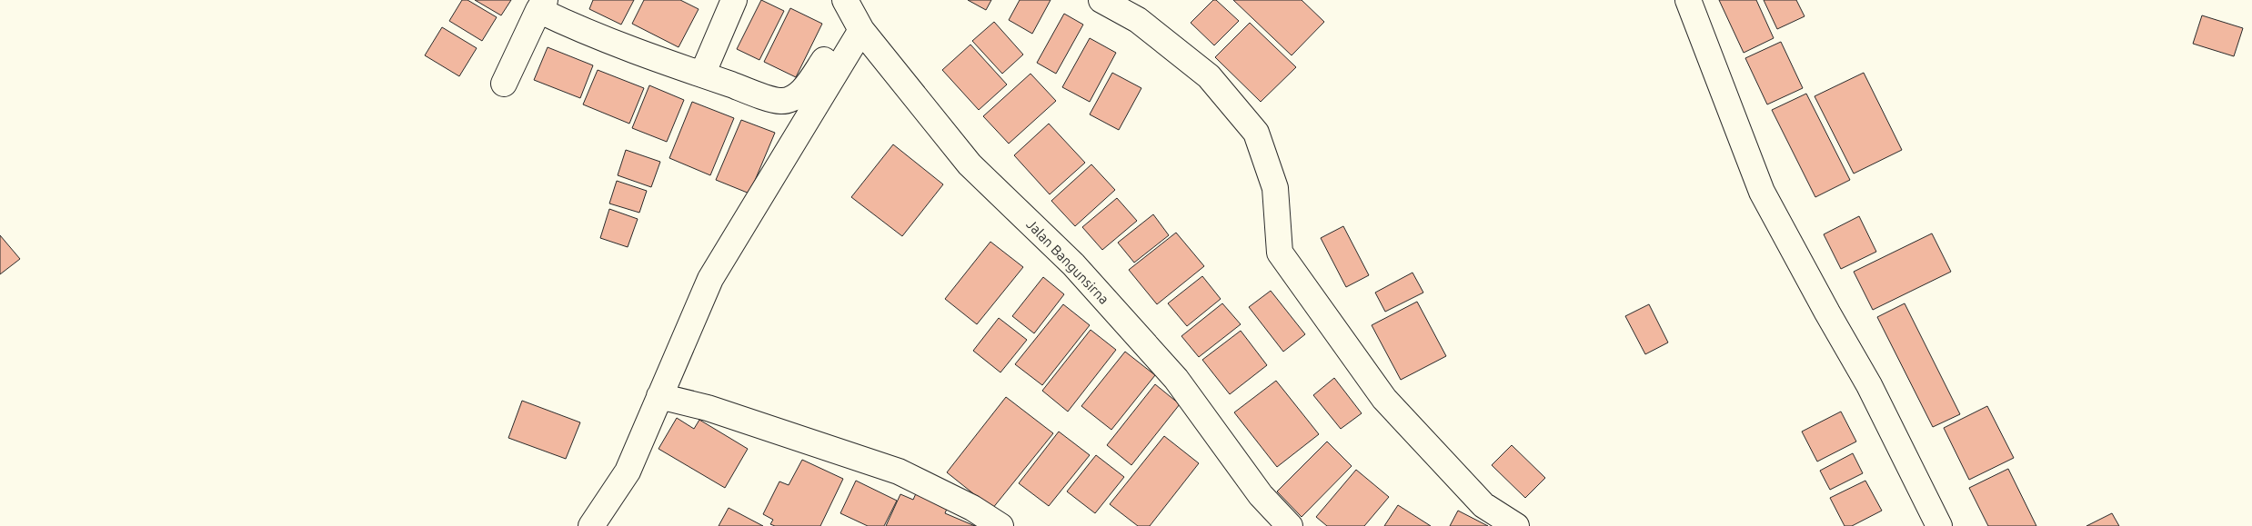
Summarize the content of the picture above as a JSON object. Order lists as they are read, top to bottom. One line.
{"streets":{"main road":["Jalan Bangunsirna"]}}
